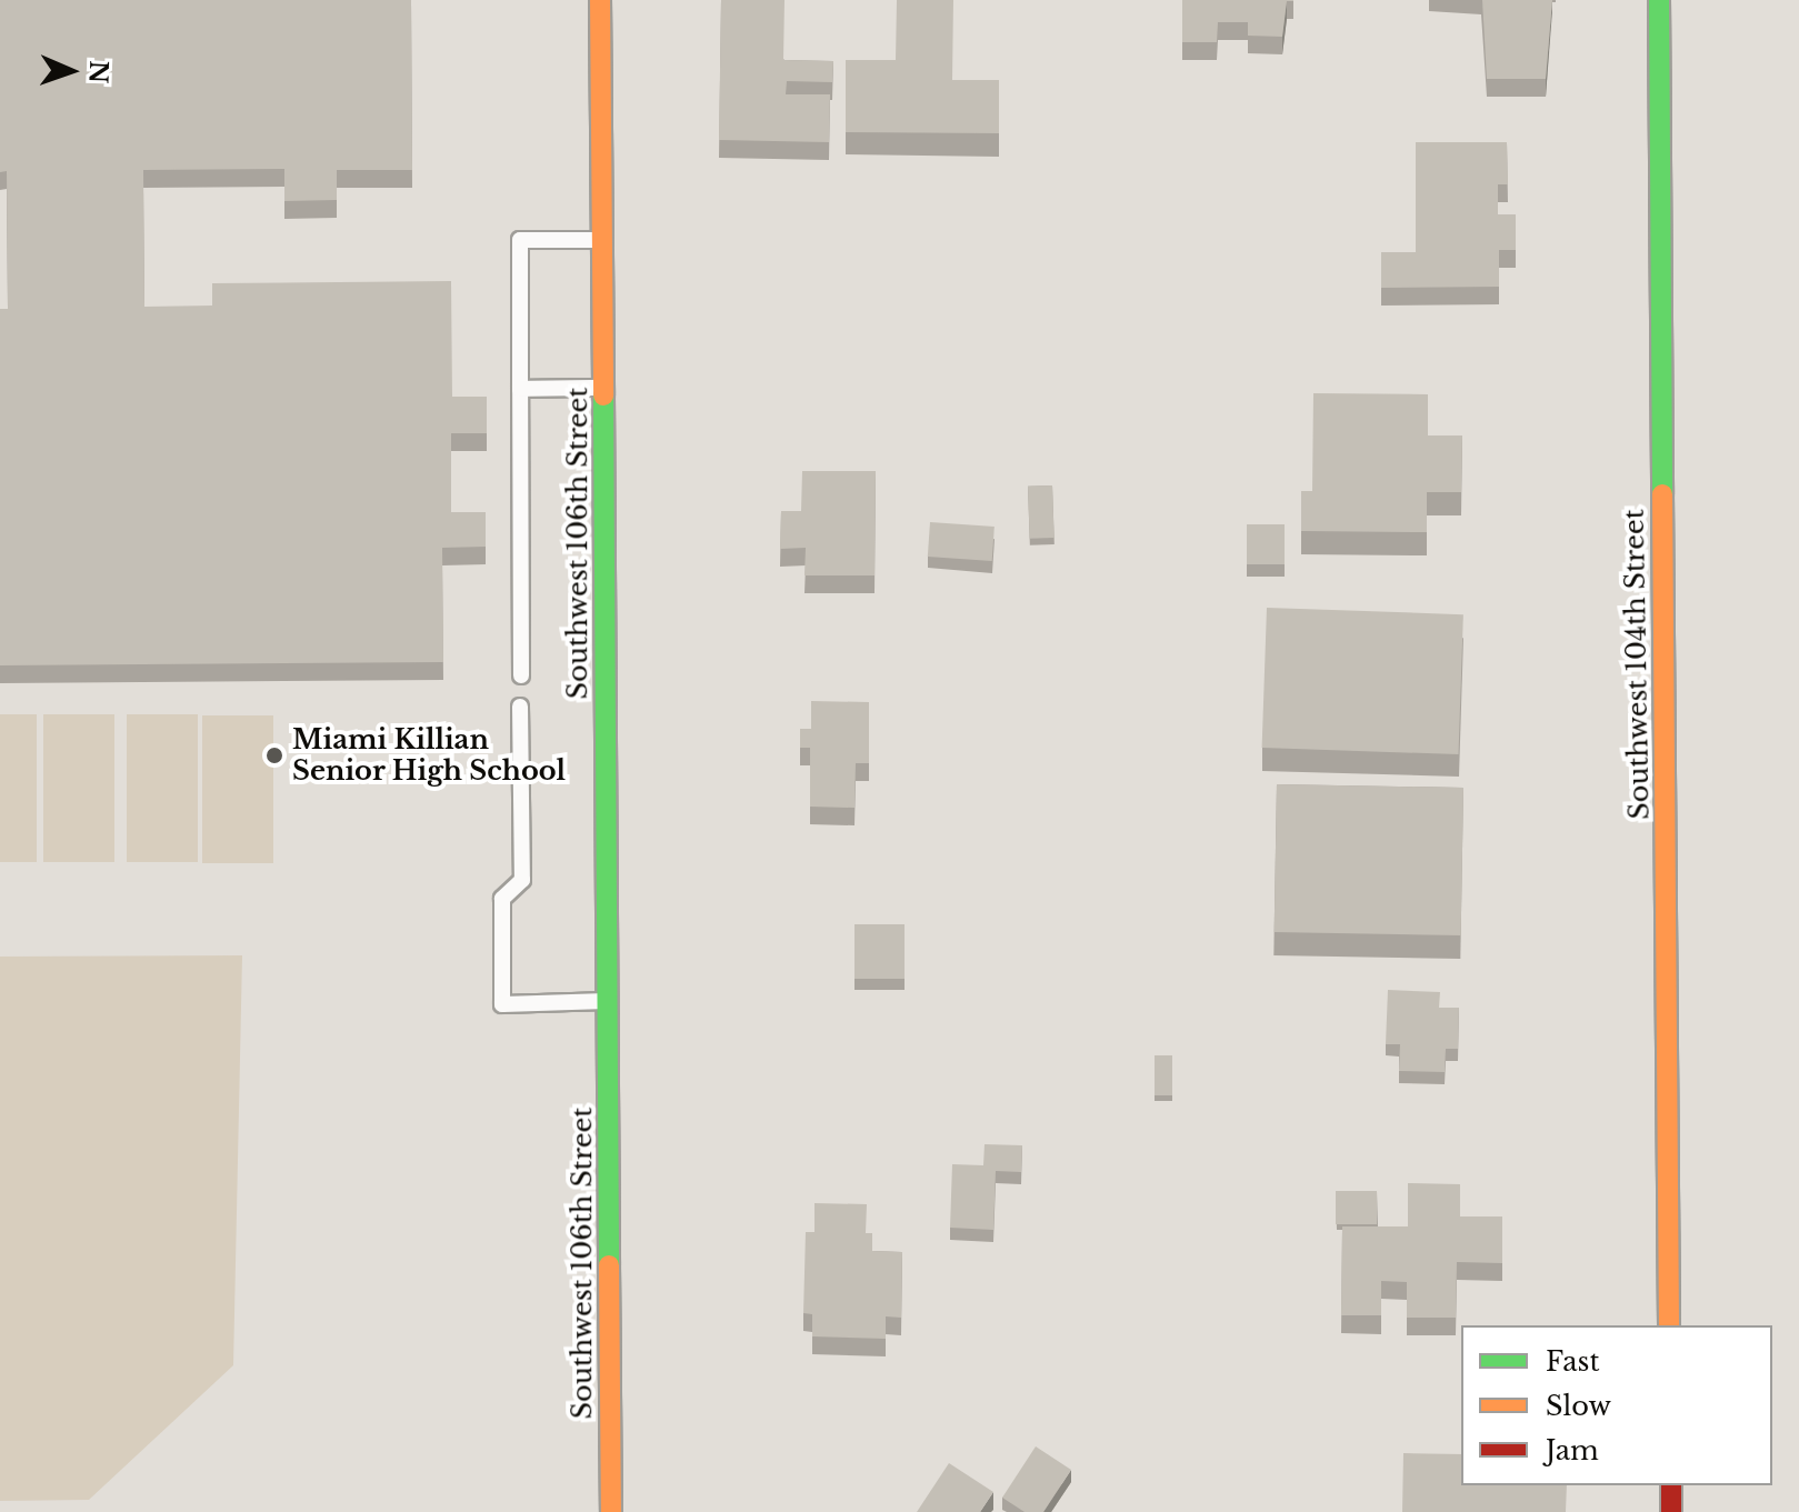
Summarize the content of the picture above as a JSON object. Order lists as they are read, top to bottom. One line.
{"streets":{"street":["Southwest 106th Street","Southwest 104th Street"]},"places":["Miami Killian Senior High School"],"legend":["Fast","Slow","Jam"],"north":"right"}
